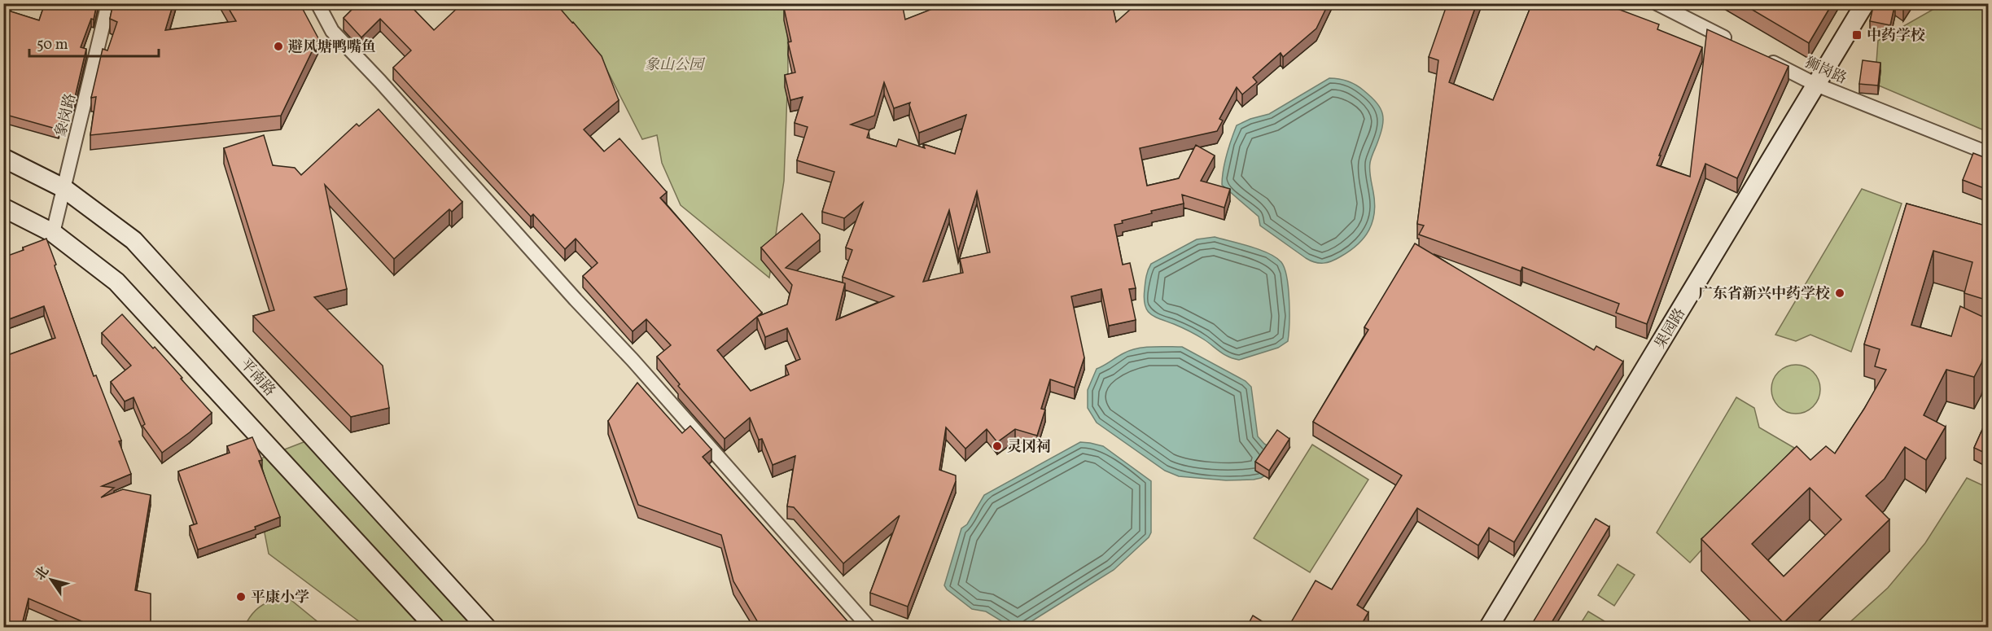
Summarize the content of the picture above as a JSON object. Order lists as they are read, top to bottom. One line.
{"streets":{"main road":["果园路","平南路"],"street":["狮岗路","象岗路"]},"crossings":[["狮岗路","果园路"],["象岗路","平南路"]],"parks":["象山公园"],"places":{"transit":["中药学校"],"other":["避风塘鸭嘴鱼","广东省新兴中药学校","灵冈祠","平康小学"]},"scale_bar":"50 m","north":"top left"}
